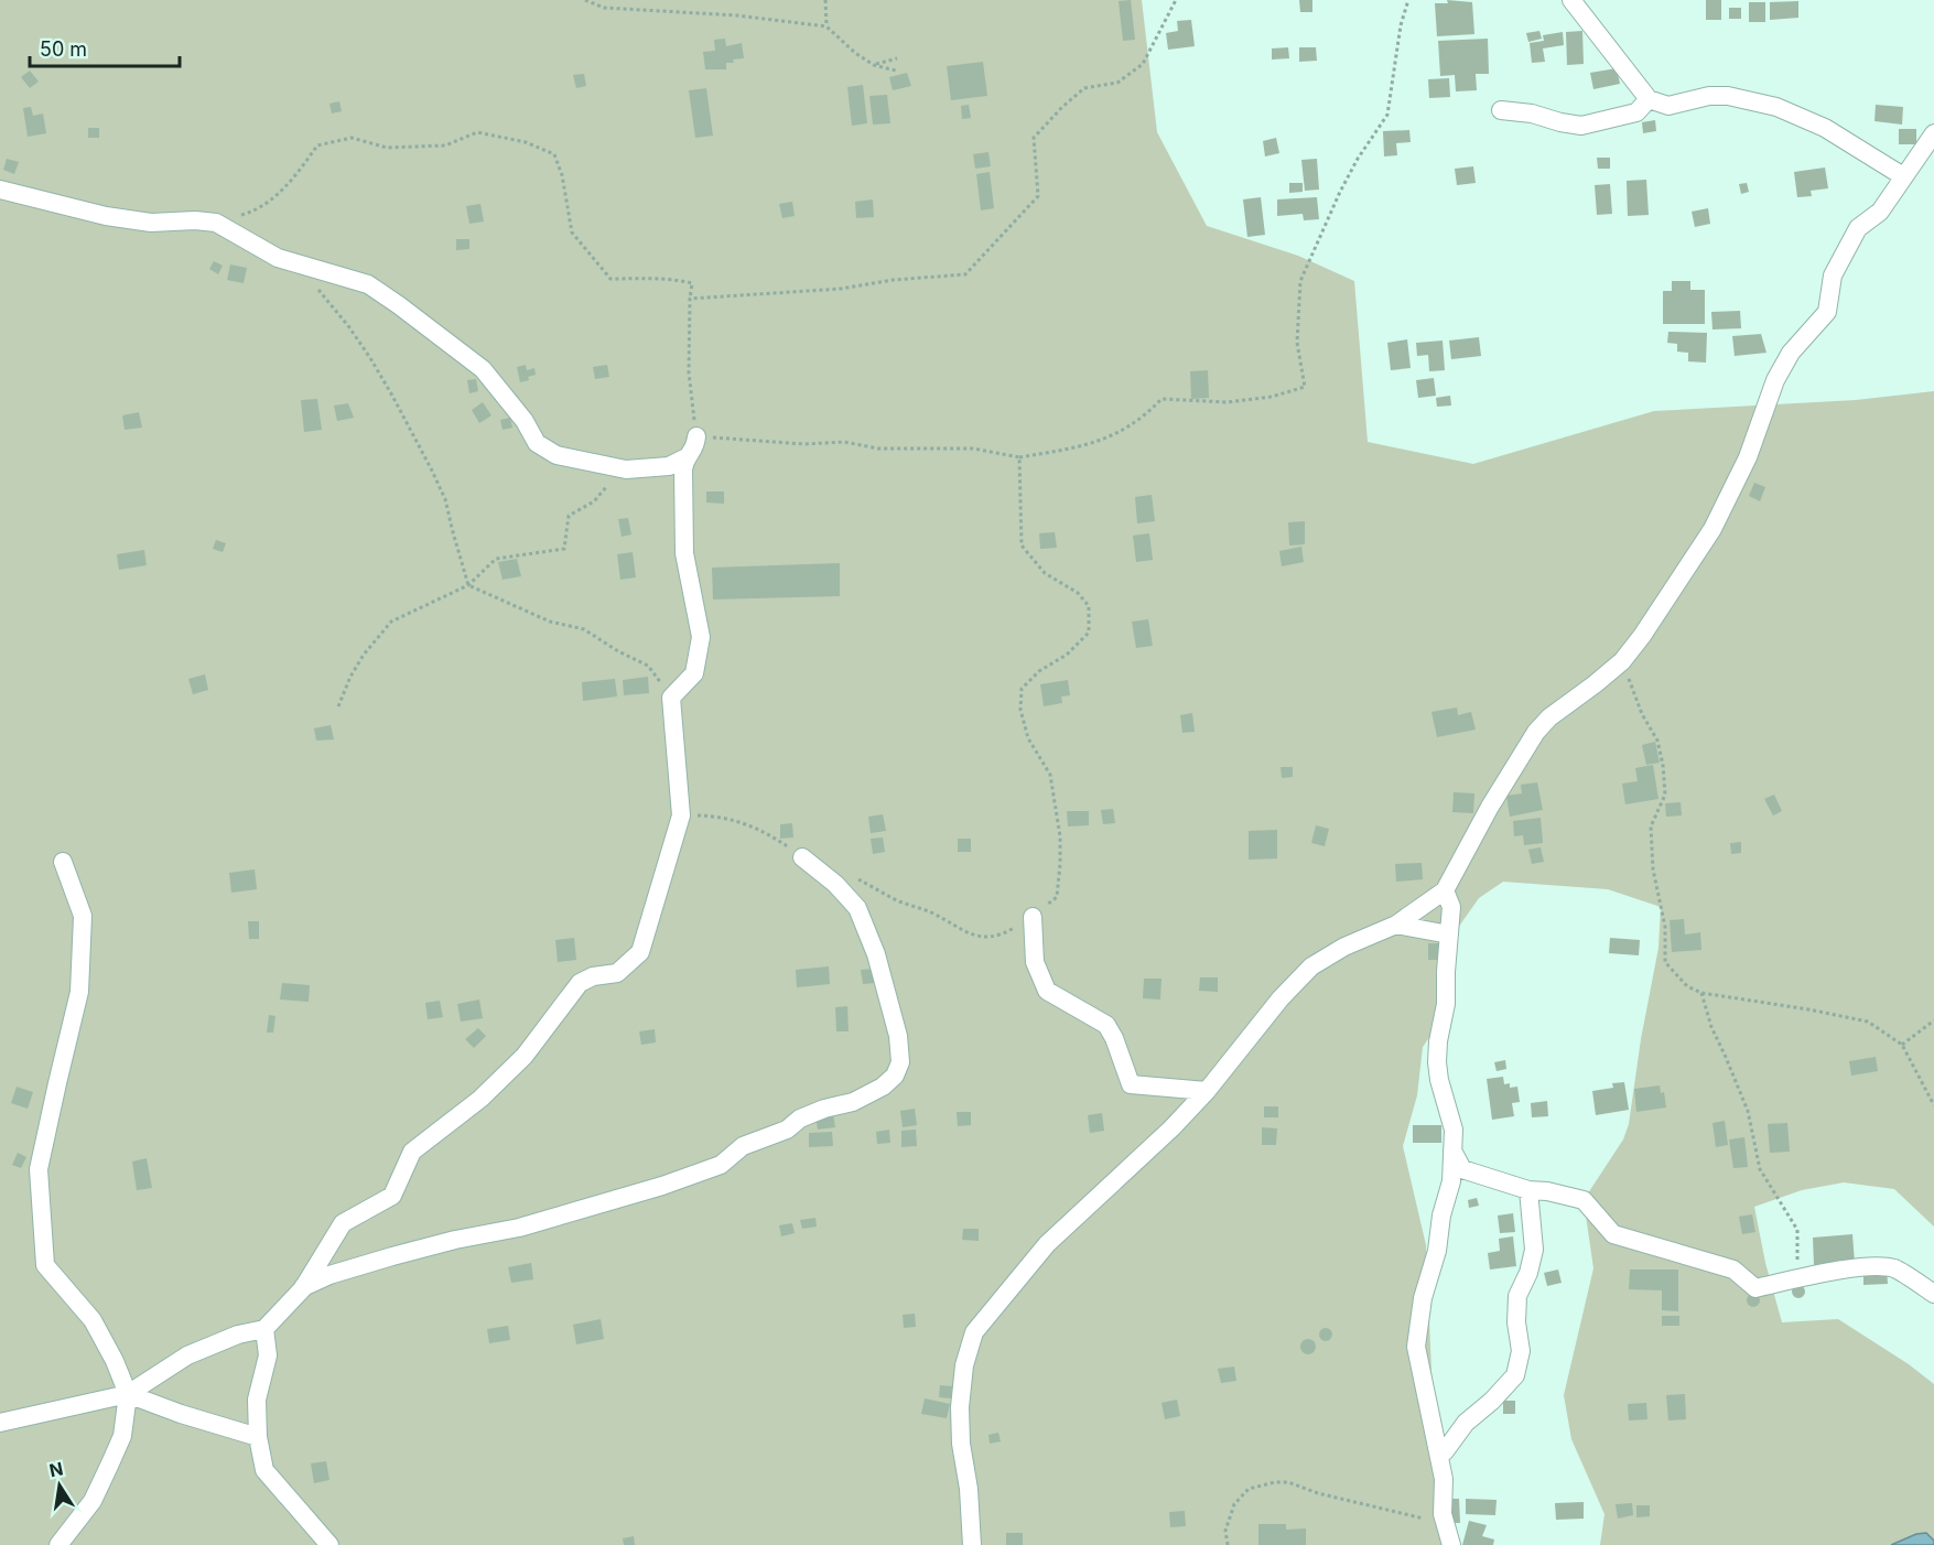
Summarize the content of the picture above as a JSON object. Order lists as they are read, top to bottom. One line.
{"scale_bar":"50 m","north":"top"}
